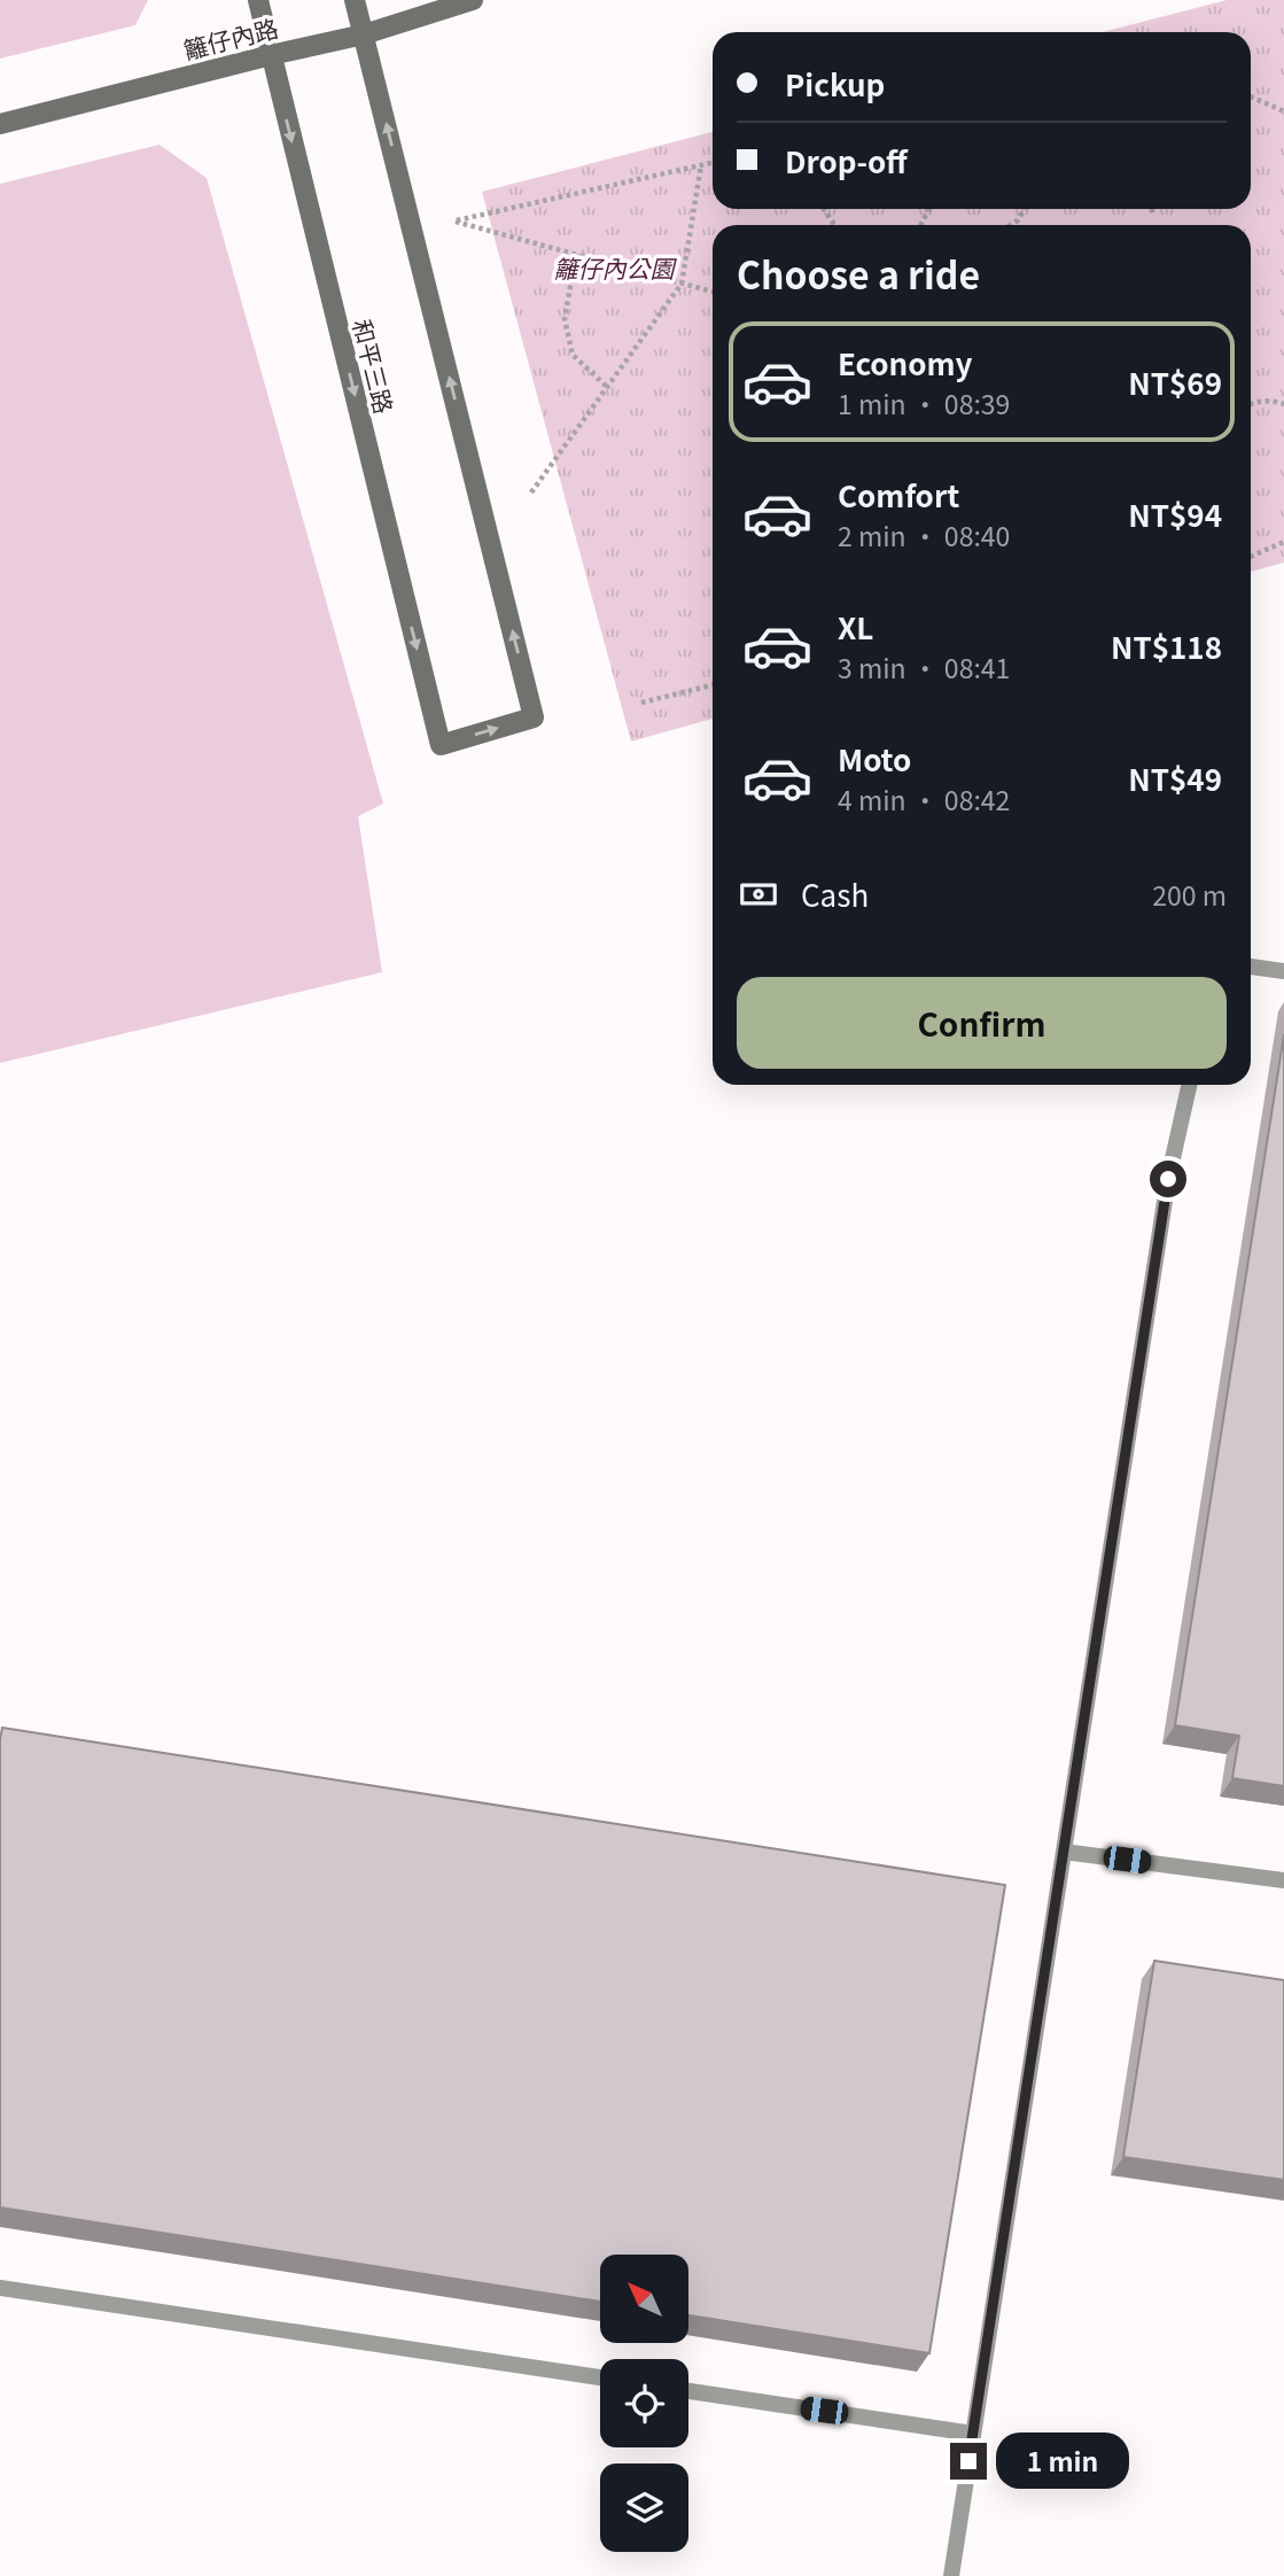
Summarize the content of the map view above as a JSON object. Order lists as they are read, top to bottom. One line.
{"streets":{"street":["籬仔內路","和平三路"]},"crossings":[["籬仔內路","和平三路"]],"parks":["籬仔內公園"],"north":"top left","page":{"banner":["Pickup","Drop-off"],"heading":"Choose a ride","list":[{"name":"Economy","note":"1 min · 08:39","value":"NT$69"},{"name":"Comfort","note":"2 min · 08:40","value":"NT$94"},{"name":"XL","note":"3 min · 08:41","value":"NT$118"},{"name":"Moto","note":"4 min · 08:42","value":"NT$49"}],"pay":["Cash","200 m"],"buttons":"Confirm","bubble":"1 min"}}
